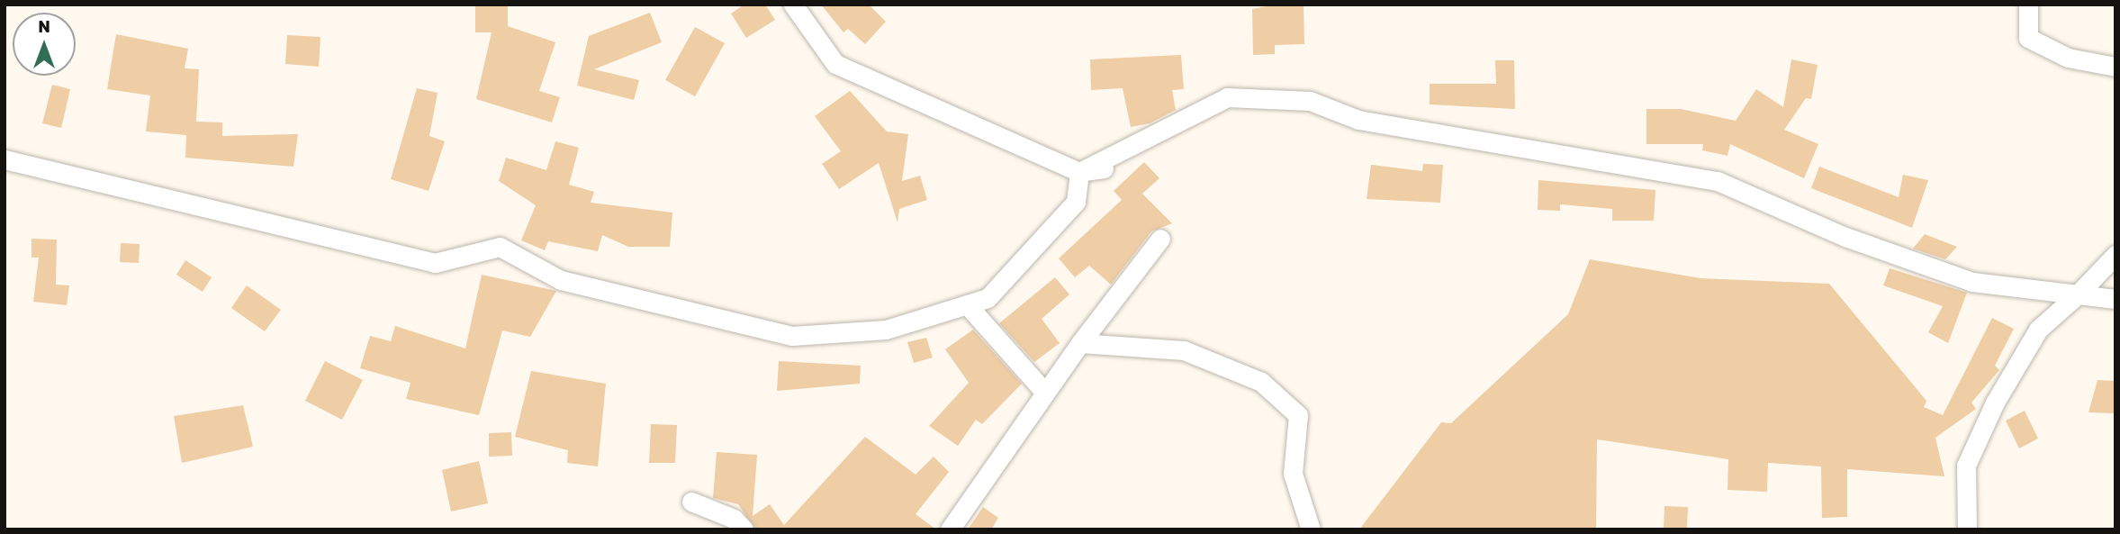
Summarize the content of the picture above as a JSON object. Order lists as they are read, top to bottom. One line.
{"north":"top"}
